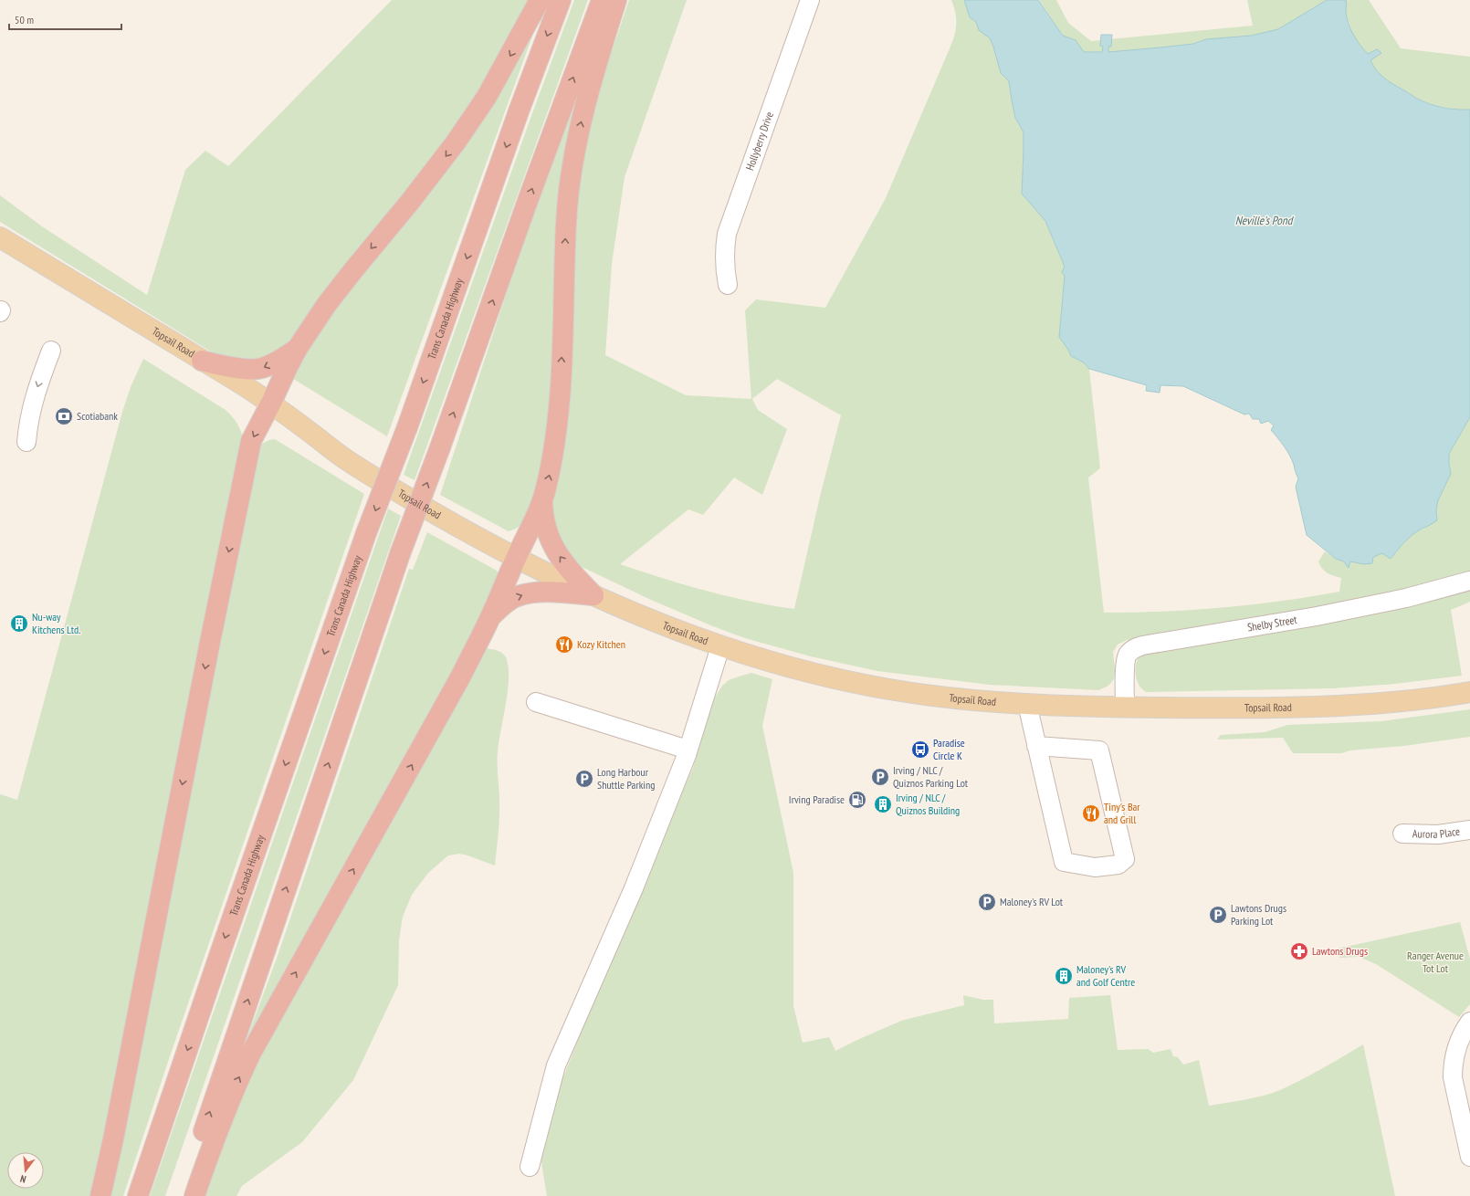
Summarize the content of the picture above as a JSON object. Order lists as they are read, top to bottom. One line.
{"streets":{"highway":["Trans Canada Highway"],"main road":["Topsail Road"],"street":["Hollyberry Drive","Shelby Street","Aurora Place"]},"crossings":[["Topsail Road","Shelby Street"]],"water":["Neville's Pond"],"parks":["Ranger Avenue Tot Lot"],"places":{"bank":["Scotiabank"],"building":["Nu-way Kitchens Ltd.","Irving / NLC / Quiznos Building","Maloney's RV and Golf Centre"],"restaurant":["Kozy Kitchen","Tiny's Bar and Grill"],"bus stop":["Paradise Circle K"],"parking":["Irving / NLC / Quiznos Parking Lot","Long Harbour Shuttle Parking","Maloney's RV Lot","Lawtons Drugs Parking Lot"],"fuel station":["Irving Paradise"],"pharmacy":["Lawtons Drugs"]},"scale_bar":"50 m","north":"bottom"}
